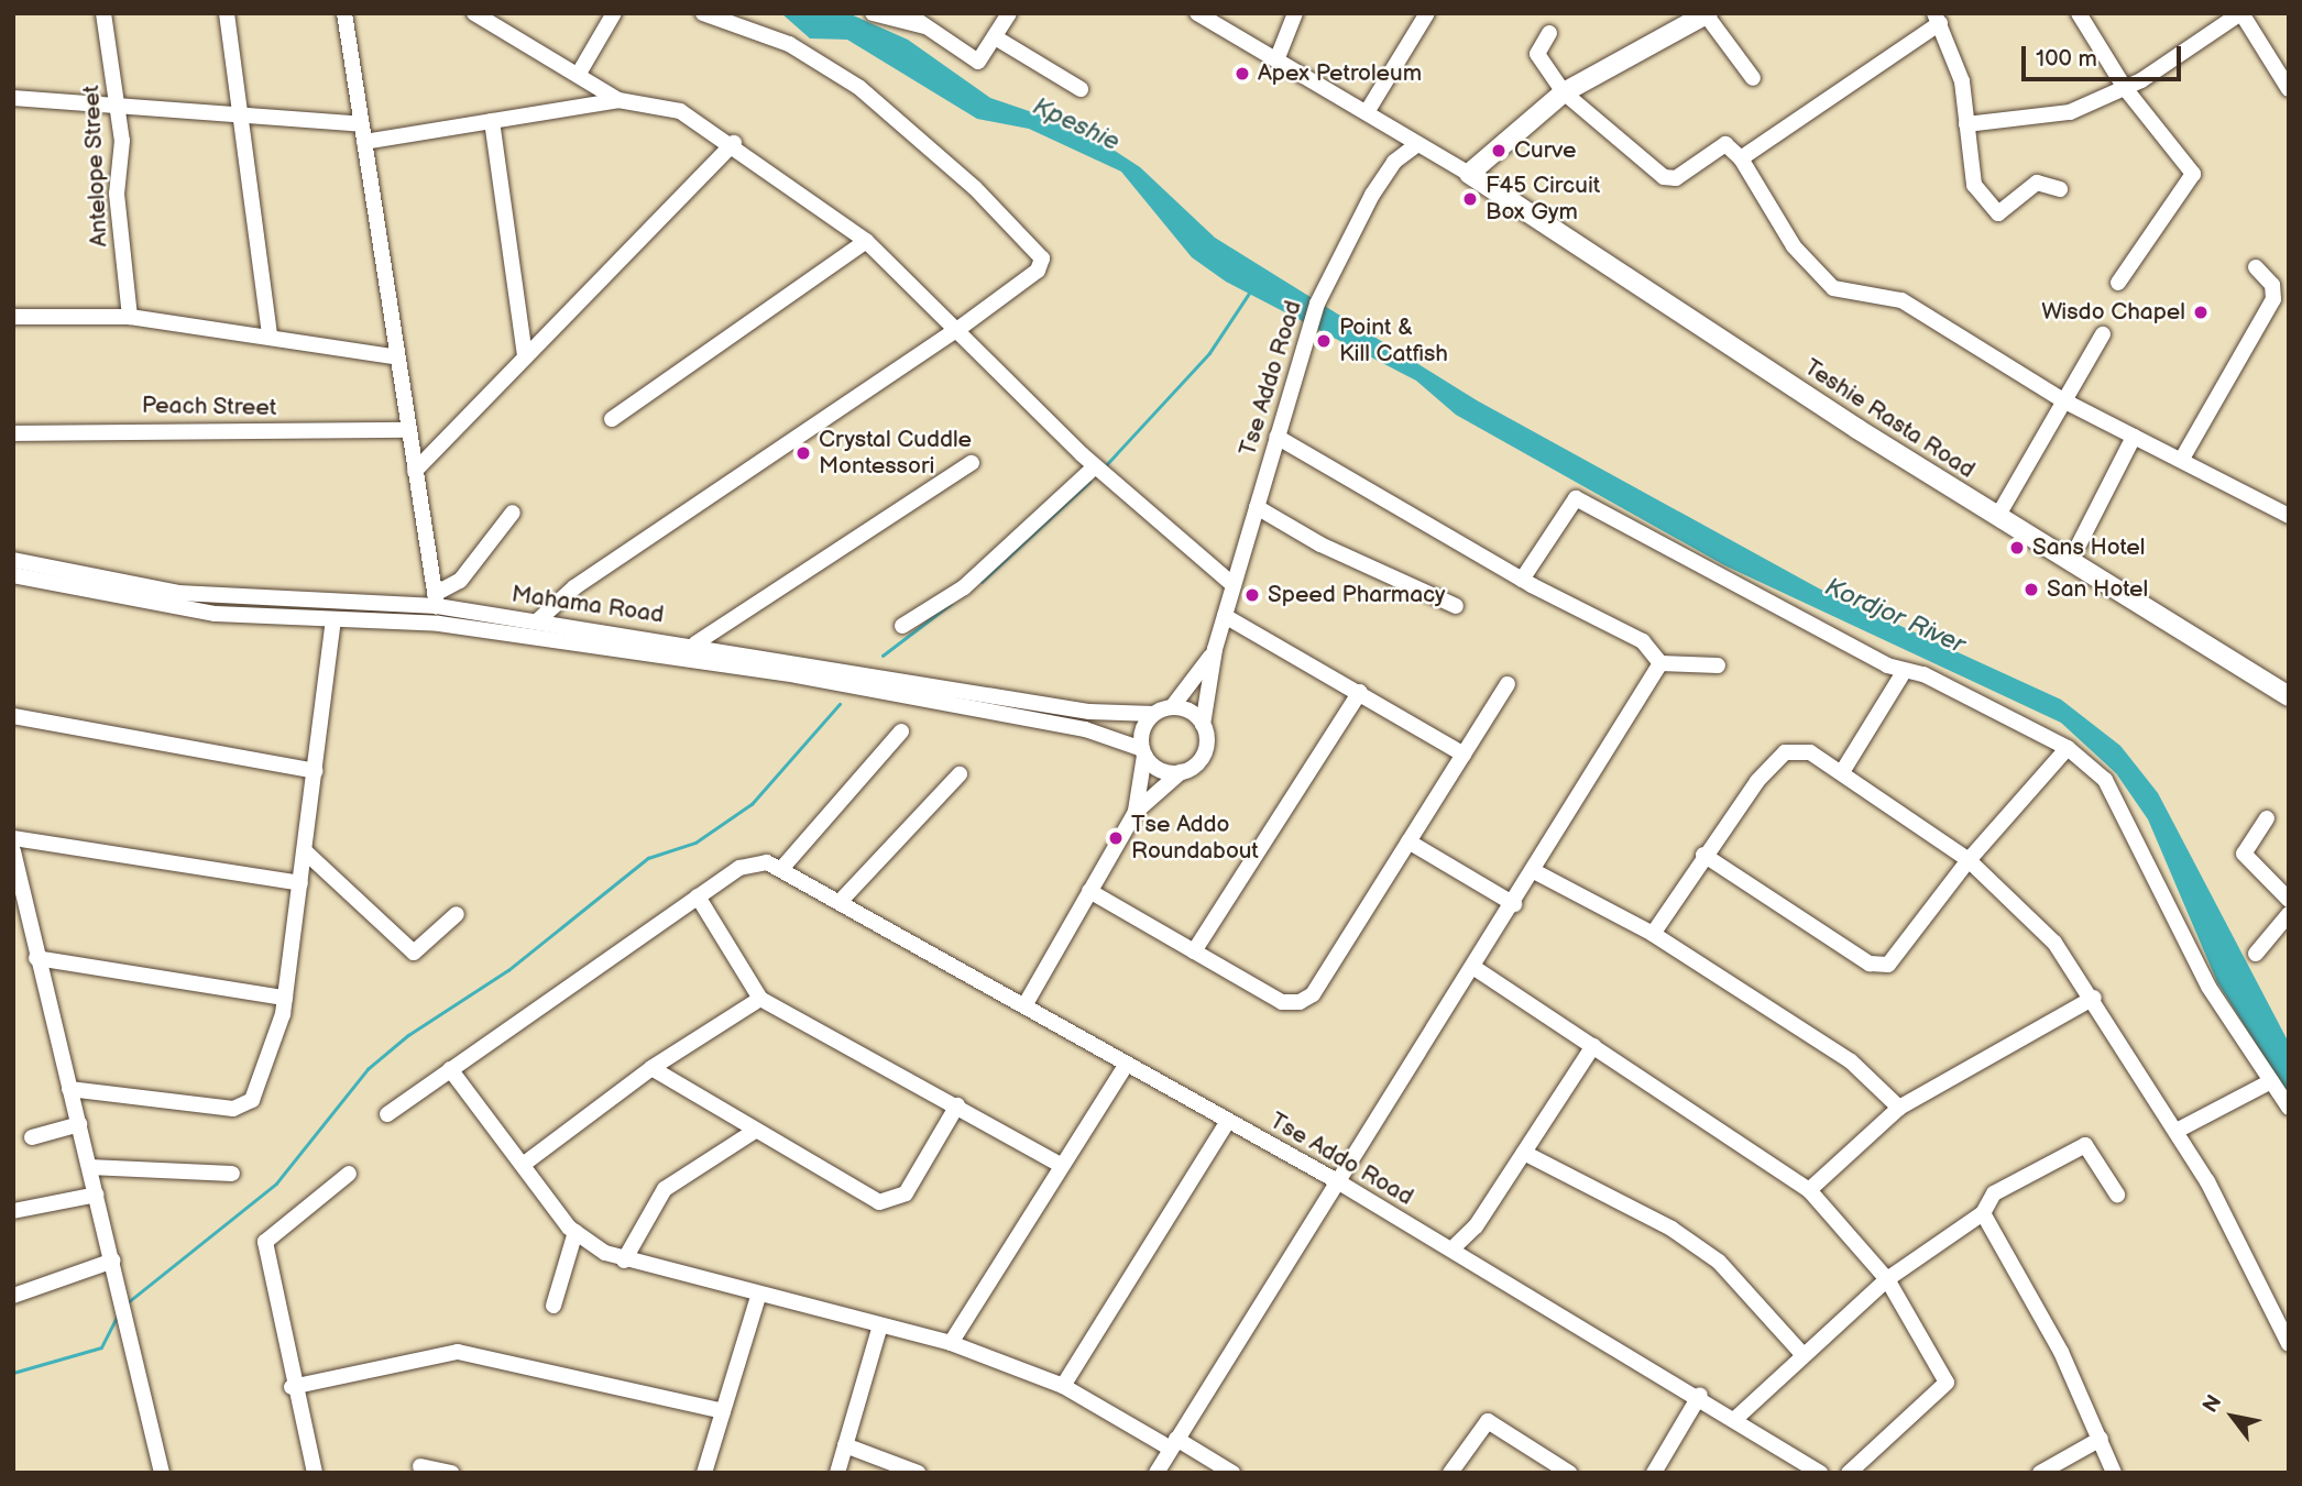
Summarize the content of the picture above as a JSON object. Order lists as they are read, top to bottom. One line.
{"streets":{"main road":["Teshie Rasta Road"],"street":["Antelope Street","Tse Addo Road","Peach Street","Mahama Road"]},"crossings":[["Tse Addo Road","Mahama Road"]],"water":["Kpeshie","Kordjor River"],"places":["Apex Petroleum","Curve","F45 Circuit Box Gym","Wisdo Chapel","Point & Kill Catfish","Crystal Cuddle Montessori","Sans Hotel","San Hotel","Speed Pharmacy","Tse Addo Roundabout"],"scale_bar":"100 m","north":"top left"}
